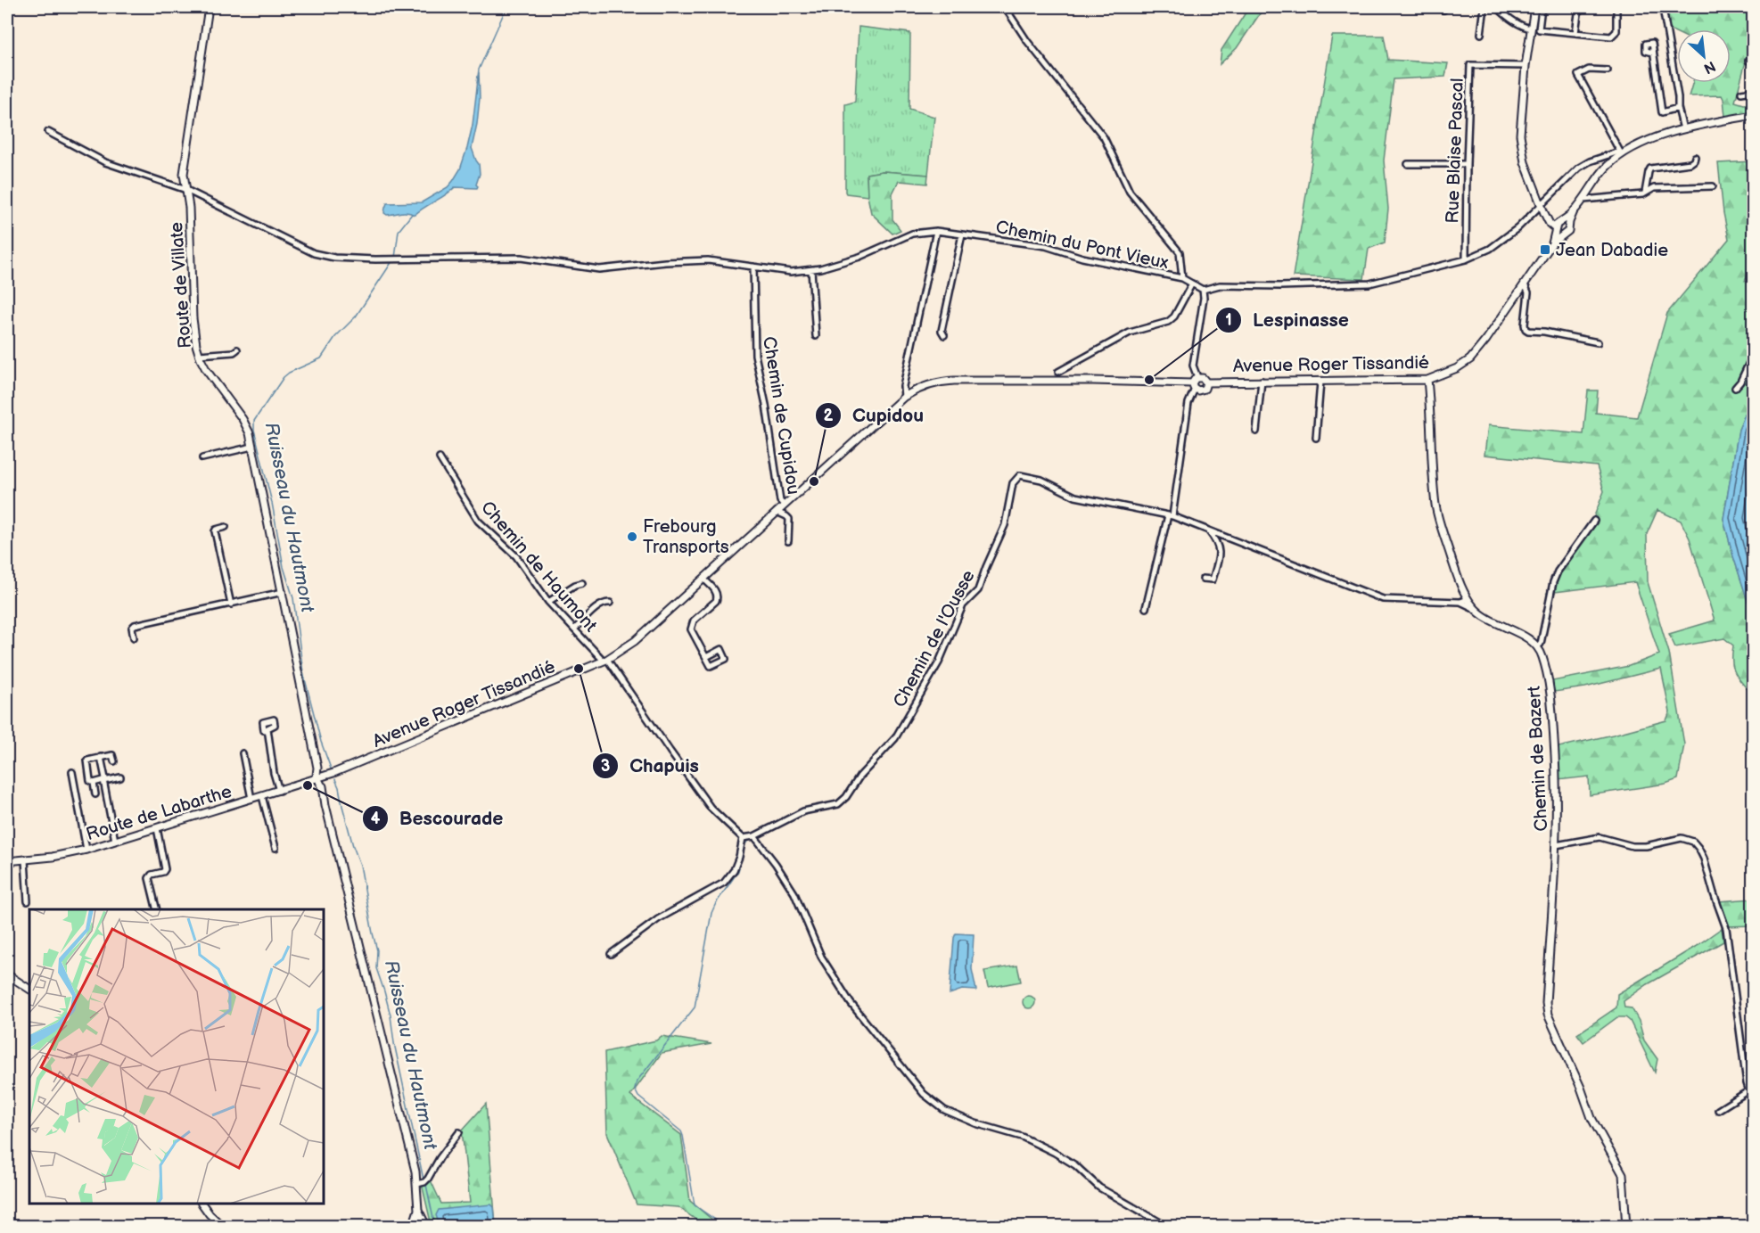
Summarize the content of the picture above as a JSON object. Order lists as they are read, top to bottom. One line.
{"streets":{"street":["Rue Blaise Pascal","Chemin du Pont Vieux","Route de Villate","Avenue Roger Tissandié","Chemin de Cupidou","Chemin de Haumont","Chemin de l'Ousse","Chemin de Bazert","Route de Labarthe"]},"crossings":[["Chemin du Pont Vieux","Route de Villate"],["Chemin du Pont Vieux","Chemin de Cupidou"],["Route de Villate","Avenue Roger Tissandié"],["Route de Villate","Route de Labarthe"],["Avenue Roger Tissandié","Chemin de Cupidou"],["Avenue Roger Tissandié","Chemin de Haumont"],["Avenue Roger Tissandié","Route de Labarthe"],["Chemin de Haumont","Chemin de l'Ousse"]],"water":["Ruisseau du Hautmont"],"places":{"transit":["Jean Dabadie"],"other":["Lespinasse","Cupidou","Frebourg Transports","Chapuis","Bescourade"]},"north":"bottom right"}
